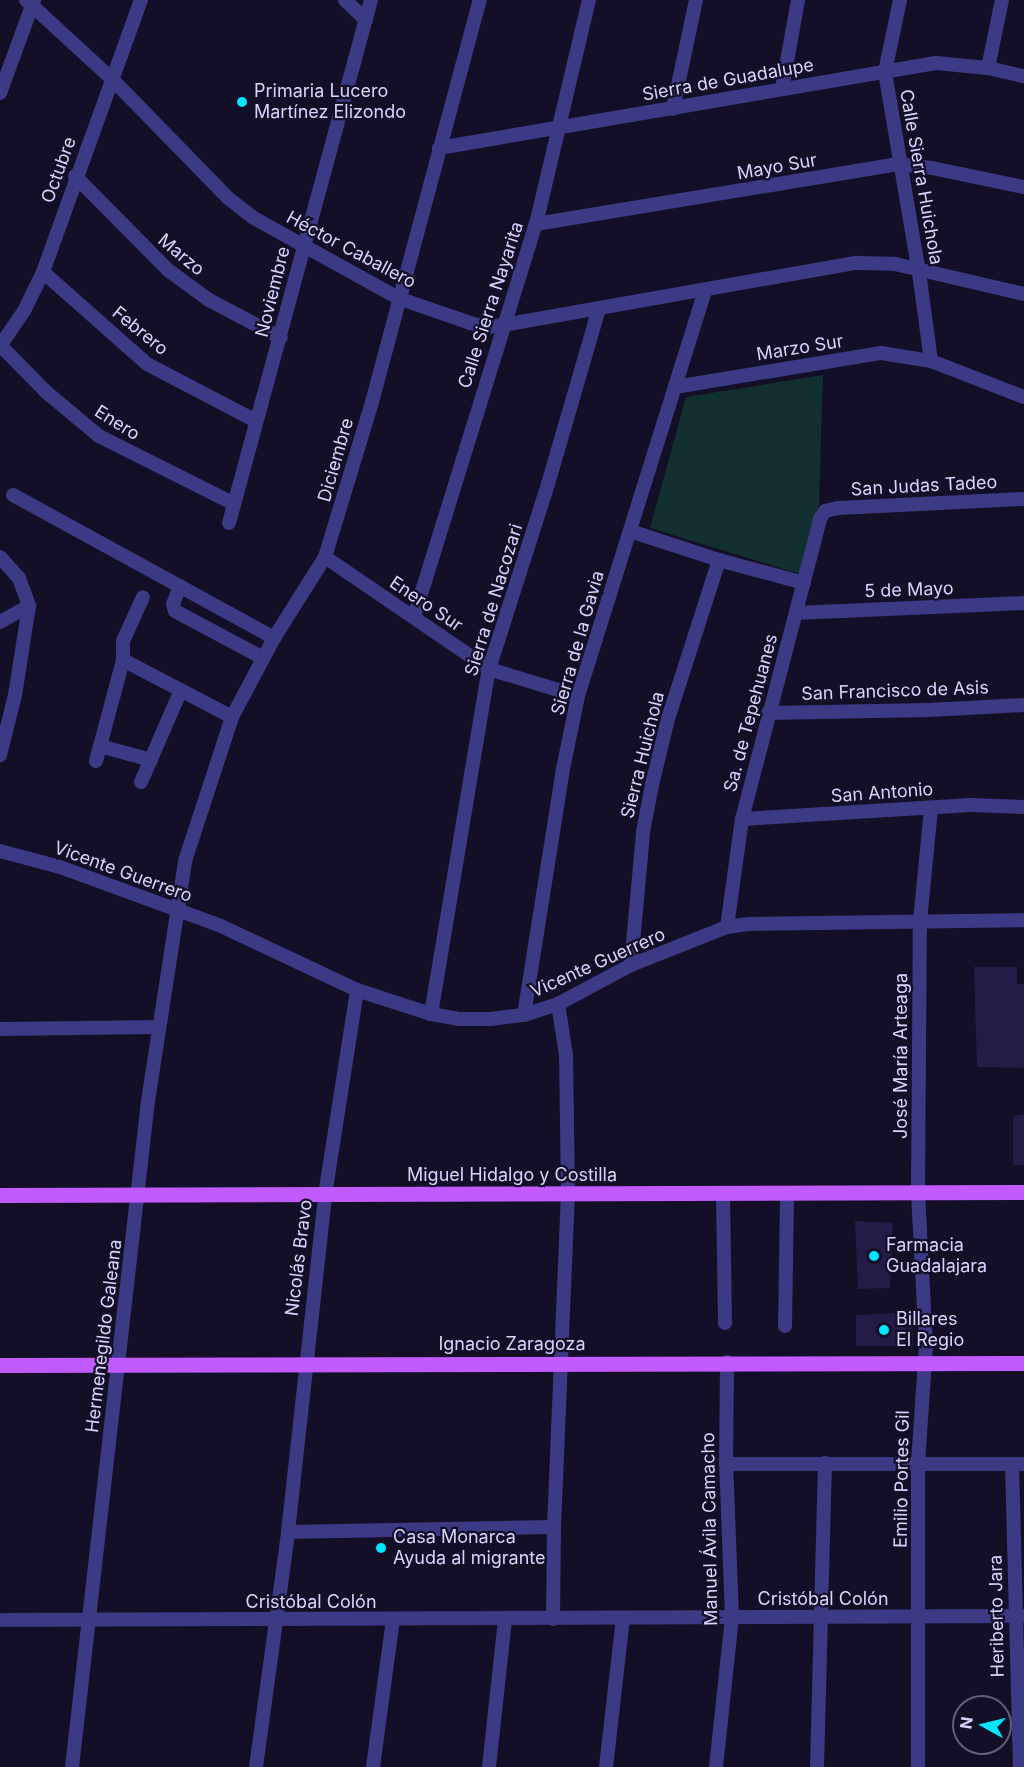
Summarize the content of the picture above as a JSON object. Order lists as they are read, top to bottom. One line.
{"streets":{"main road":["Miguel Hidalgo y Costilla","Ignacio Zaragoza"],"street":["Sierra de Guadalupe","Mayo Sur","Octubre","Calle Sierra Huichola","Héctor Caballero","Marzo","Noviembre","Calle Sierra Nayarita","Febrero","Marzo Sur","Enero","Diciembre","San Judas Tadeo","5 de Mayo","Sierra de Nacozari","Enero Sur","Sierra de la Gavia","San Francisco de Asis","Sa. de Tepehuanes","Sierra Huichola","San Antonio","Vicente Guerrero","José María Arteaga","Nicolás Bravo","Hermenegildo Galeana","Emilio Portes Gil","Manuel Ávila Camacho","Cristóbal Colón","Heriberto Jara"]},"crossings":[["Sierra de Guadalupe","Calle Sierra Huichola"],["Sierra de Guadalupe","Calle Sierra Nayarita"],["Sierra de Guadalupe","Diciembre"],["Mayo Sur","Calle Sierra Huichola"],["Mayo Sur","Calle Sierra Nayarita"],["Octubre","Héctor Caballero"],["Octubre","Marzo"],["Octubre","Febrero"],["Octubre","Enero"],["Calle Sierra Huichola","Héctor Caballero"],["Calle Sierra Huichola","Marzo Sur"],["Héctor Caballero","Noviembre"],["Héctor Caballero","Calle Sierra Nayarita"],["Héctor Caballero","Diciembre"],["Héctor Caballero","Sierra de Nacozari"],["Héctor Caballero","Sierra de la Gavia"],["Marzo","Noviembre"],["Noviembre","Febrero"],["Noviembre","Enero"],["Calle Sierra Nayarita","Enero Sur"],["Marzo Sur","Sierra de la Gavia"],["Diciembre","Enero Sur"],["Diciembre","Vicente Guerrero"],["Diciembre","Hermenegildo Galeana"],["San Judas Tadeo","Sa. de Tepehuanes"],["5 de Mayo","Sa. de Tepehuanes"],["Sierra de Nacozari","Enero Sur"],["Sierra de Nacozari","Vicente Guerrero"],["Enero Sur","Sierra de la Gavia"],["Sierra de la Gavia","Vicente Guerrero"],["San Francisco de Asis","Sa. de Tepehuanes"],["Sa. de Tepehuanes","San Antonio"],["Sa. de Tepehuanes","Vicente Guerrero"],["Sierra Huichola","Vicente Guerrero"],["San Antonio","José María Arteaga"],["Vicente Guerrero","José María Arteaga"],["Vicente Guerrero","Nicolás Bravo"],["Vicente Guerrero","Hermenegildo Galeana"],["José María Arteaga","Miguel Hidalgo y Costilla"],["José María Arteaga","Emilio Portes Gil"],["Miguel Hidalgo y Costilla","Nicolás Bravo"],["Miguel Hidalgo y Costilla","Hermenegildo Galeana"],["Miguel Hidalgo y Costilla","Emilio Portes Gil"],["Nicolás Bravo","Ignacio Zaragoza"],["Nicolás Bravo","Cristóbal Colón"],["Hermenegildo Galeana","Ignacio Zaragoza"],["Hermenegildo Galeana","Cristóbal Colón"],["Ignacio Zaragoza","Emilio Portes Gil"],["Ignacio Zaragoza","Manuel Ávila Camacho"],["Emilio Portes Gil","Cristóbal Colón"],["Manuel Ávila Camacho","Cristóbal Colón"],["Cristóbal Colón","Heriberto Jara"]],"places":["Primaria Lucero Martínez Elizondo","Farmacia Guadalajara","Billares El Regio","Casa Monarca Ayuda al migrante"],"north":"left"}
